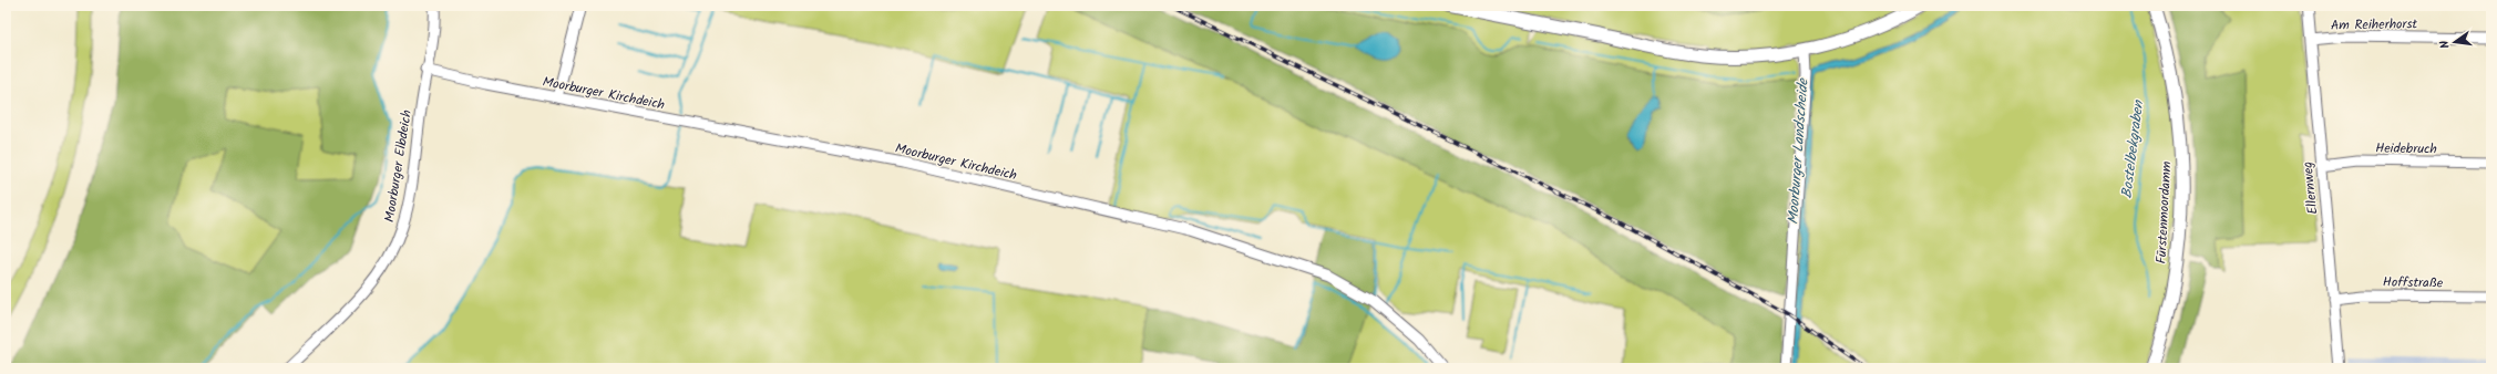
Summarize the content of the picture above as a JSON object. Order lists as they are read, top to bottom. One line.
{"streets":{"main road":["Fürstenmoordamm"],"street":["Am Reiherhorst","Moorburger Kirchdeich","Heidebruch","Moorburger Elbdeich","Ellernweg","Hoffstraße"]},"crossings":[["Am Reiherhorst","Ellernweg"],["Moorburger Kirchdeich","Moorburger Elbdeich"],["Heidebruch","Ellernweg"],["Ellernweg","Hoffstraße"]],"water":["Bostelbekgraben","Moorburger Landscheide"],"north":"left"}
